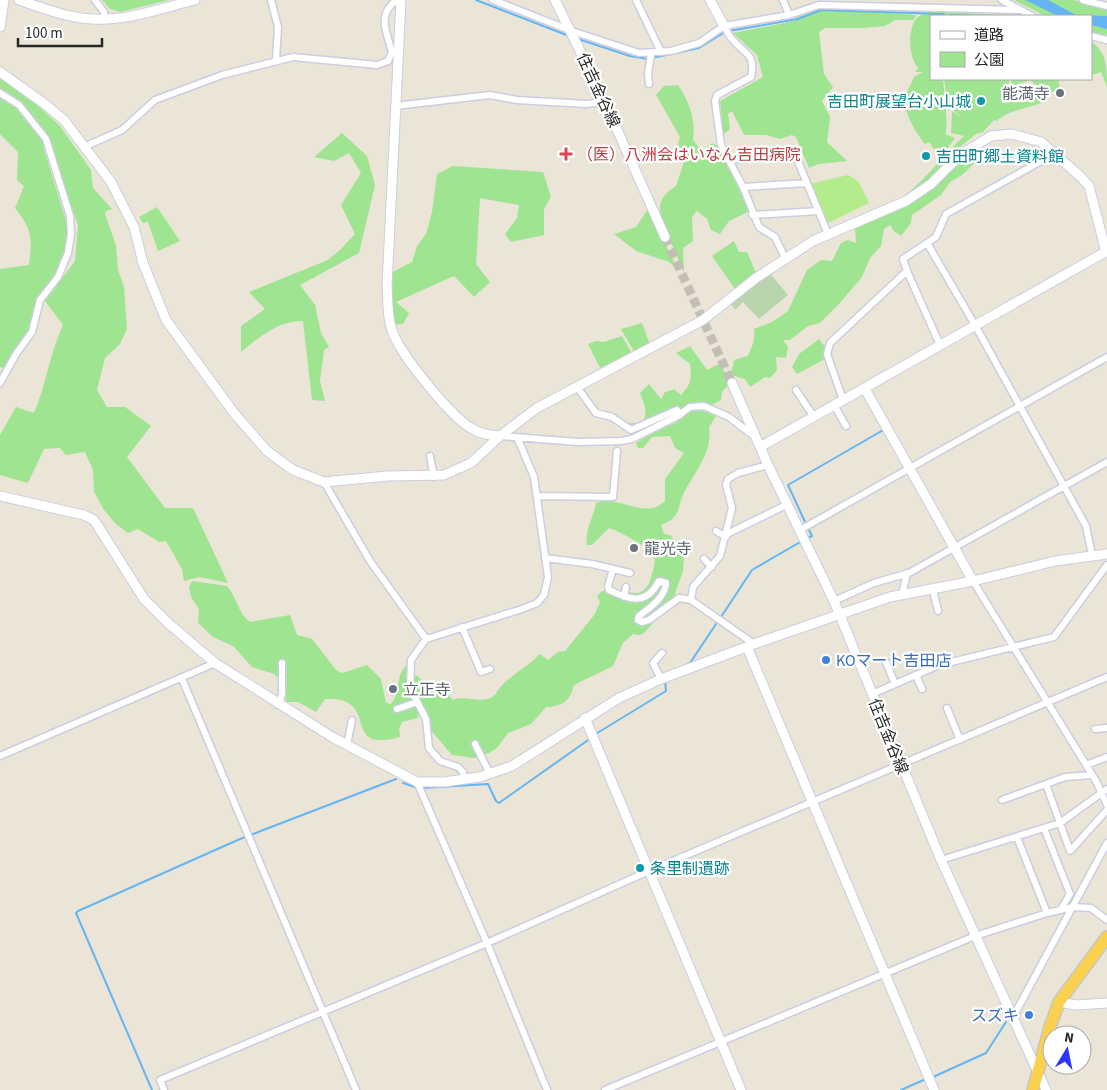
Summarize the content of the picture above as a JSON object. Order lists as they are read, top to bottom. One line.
{"streets":{"street":["住吉金谷線"]},"places":{"other":["能満寺","吉田町展望台小山城","吉田町郷土資料館","龍光寺","KOマート吉田店","立正寺","条里制遺跡","スズキ"],"health":["（医）八洲会はいなん吉田病院"]},"legend":["道路","公園"],"scale_bar":"100 m","north":"top"}
